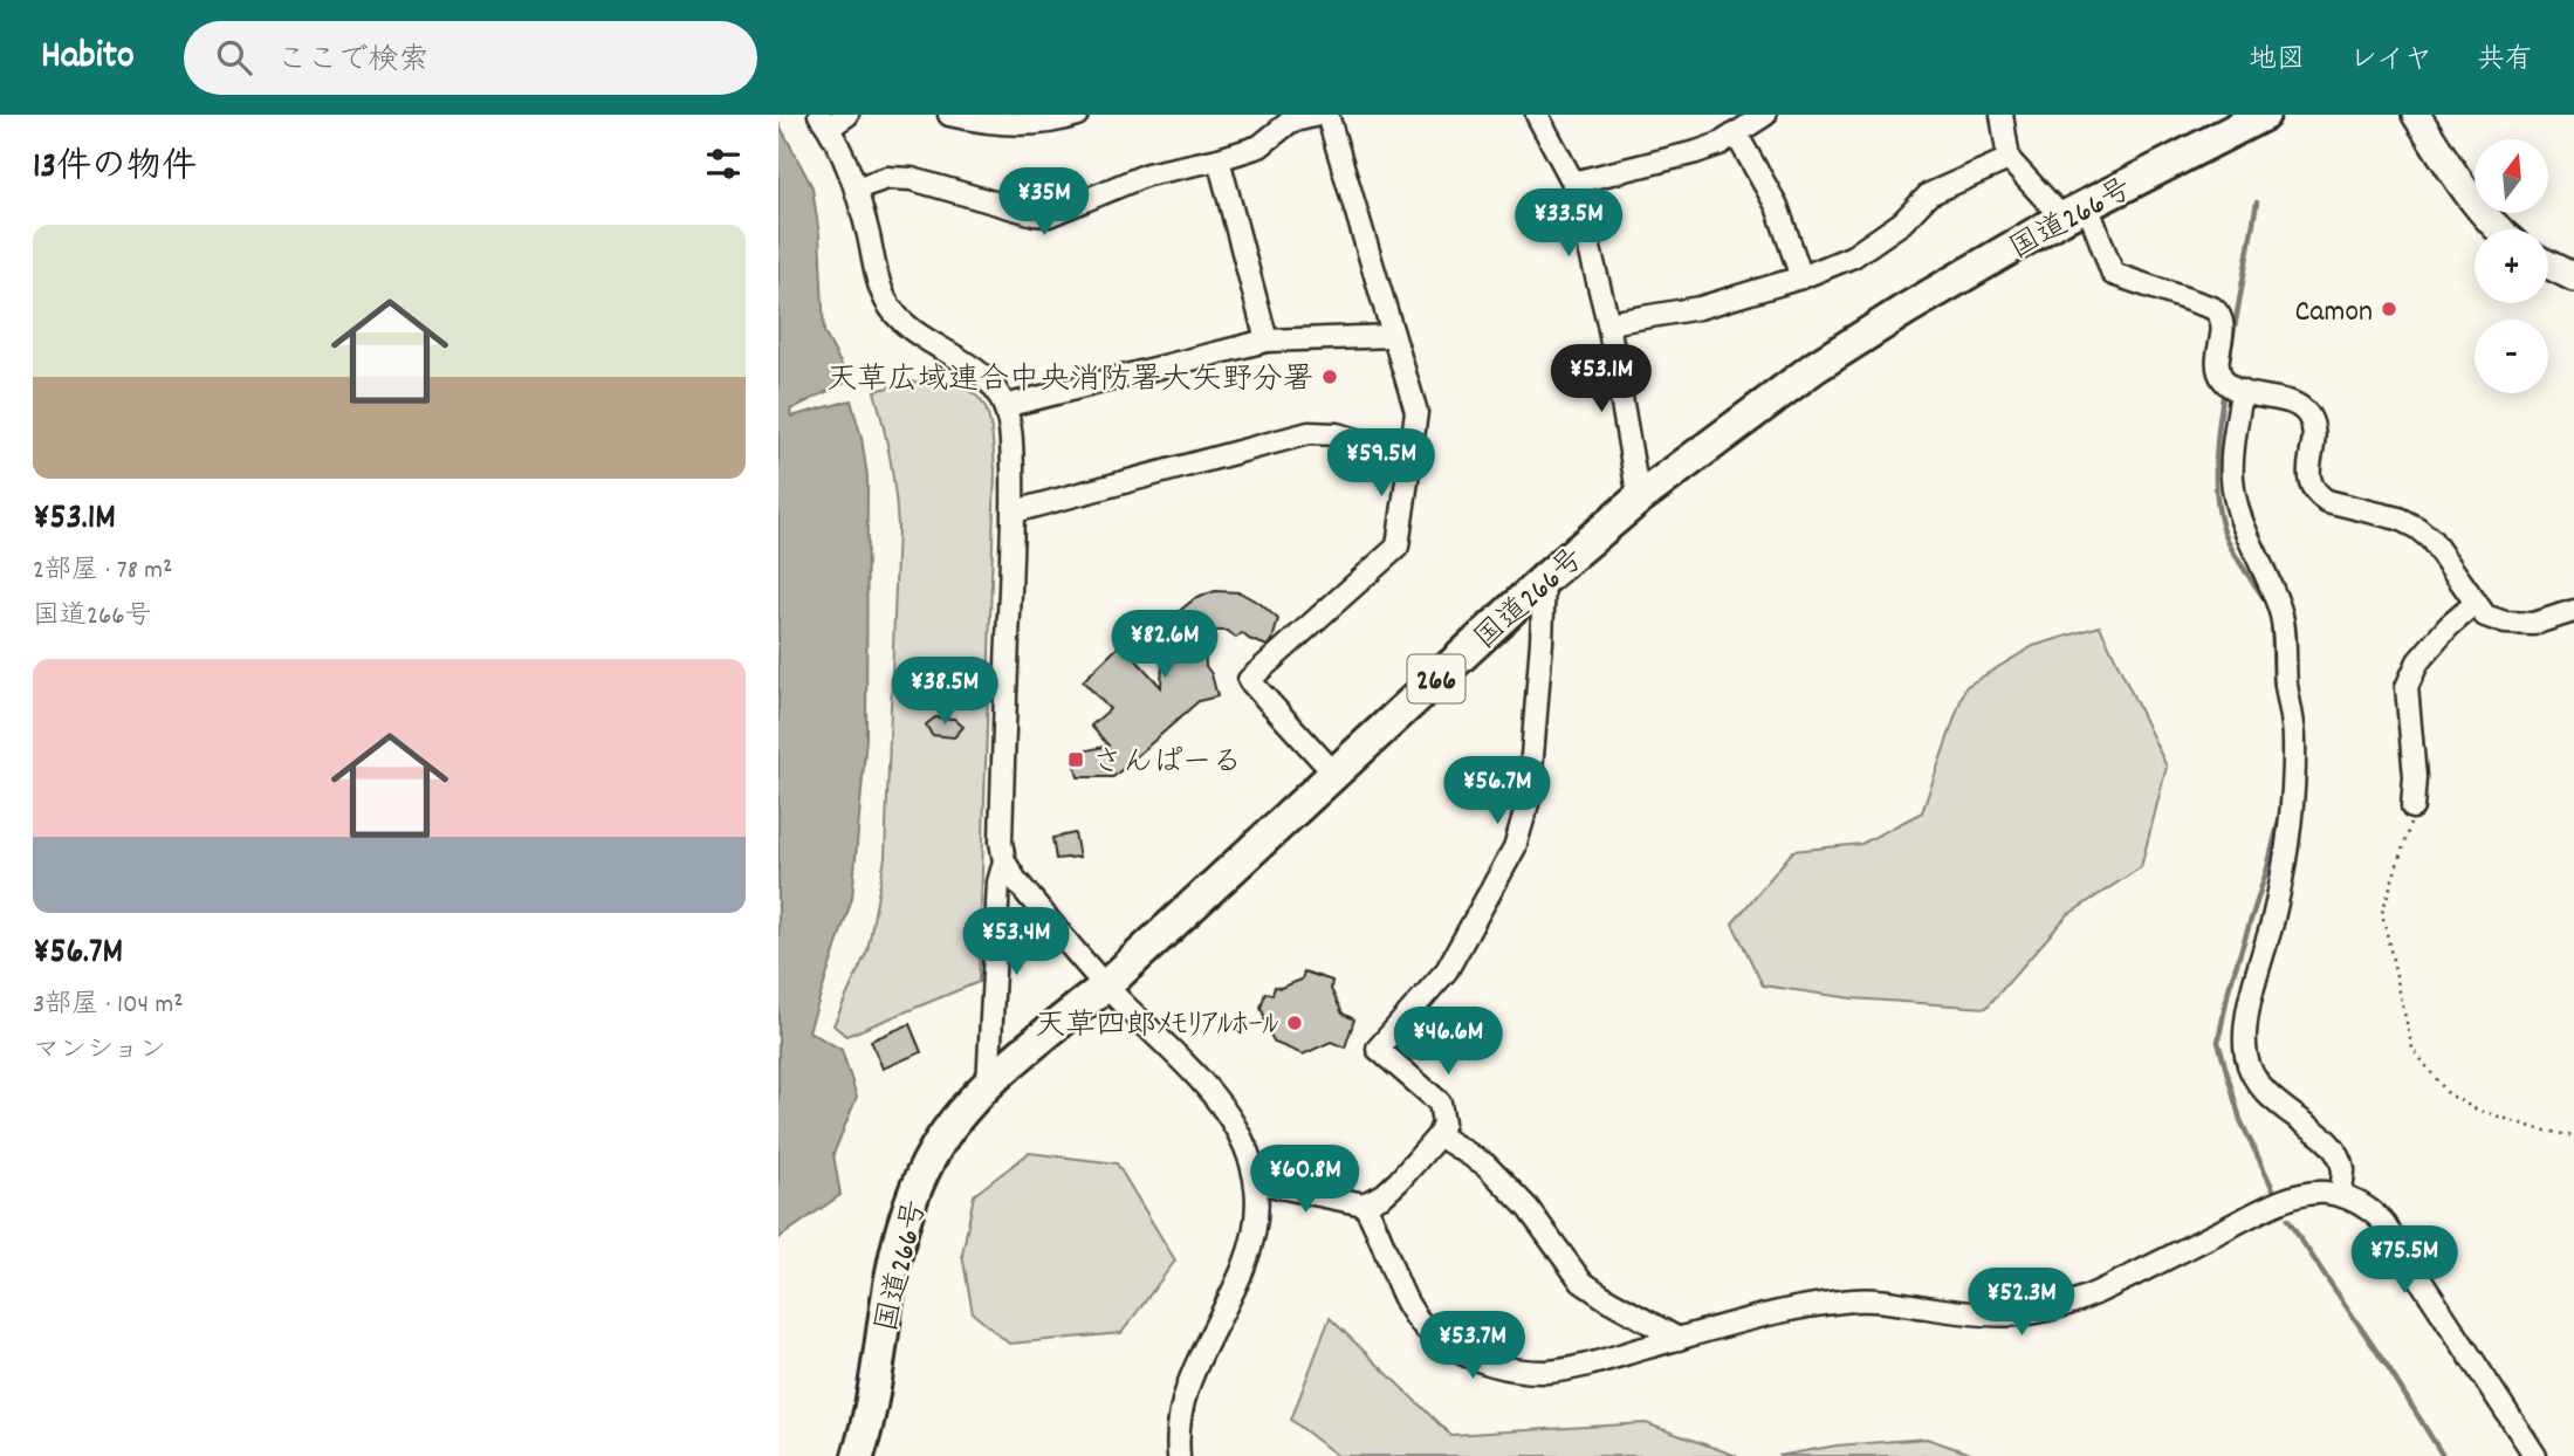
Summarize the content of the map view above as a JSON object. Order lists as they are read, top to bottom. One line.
{"streets":{"highway":["国道266号","266"]},"places":{"other":["Camon","天草広域連合中央消防署大矢野分署","天草四郎ﾒﾓﾘｱﾙﾎｰﾙ"],"transit":["さんぱーる"]},"north":"top","page":{"header":"Habito","search":"ここで検索","nav":["地図","レイヤ","共有"],"heading":"13件の物件","map_buttons":["+","−"],"price":["¥35M","¥33.5M","¥53.1M","¥59.5M","¥82.6M","¥38.5M","¥56.7M","¥53.4M","¥46.6M","¥60.8M","¥75.5M","¥52.3M","¥53.7M"],"list":[{"name":"¥53.1M","note":"2部屋 · 78 m² · 国道266号"},{"name":"¥56.7M","note":"3部屋 · 104 m² · マンション"}]}}
